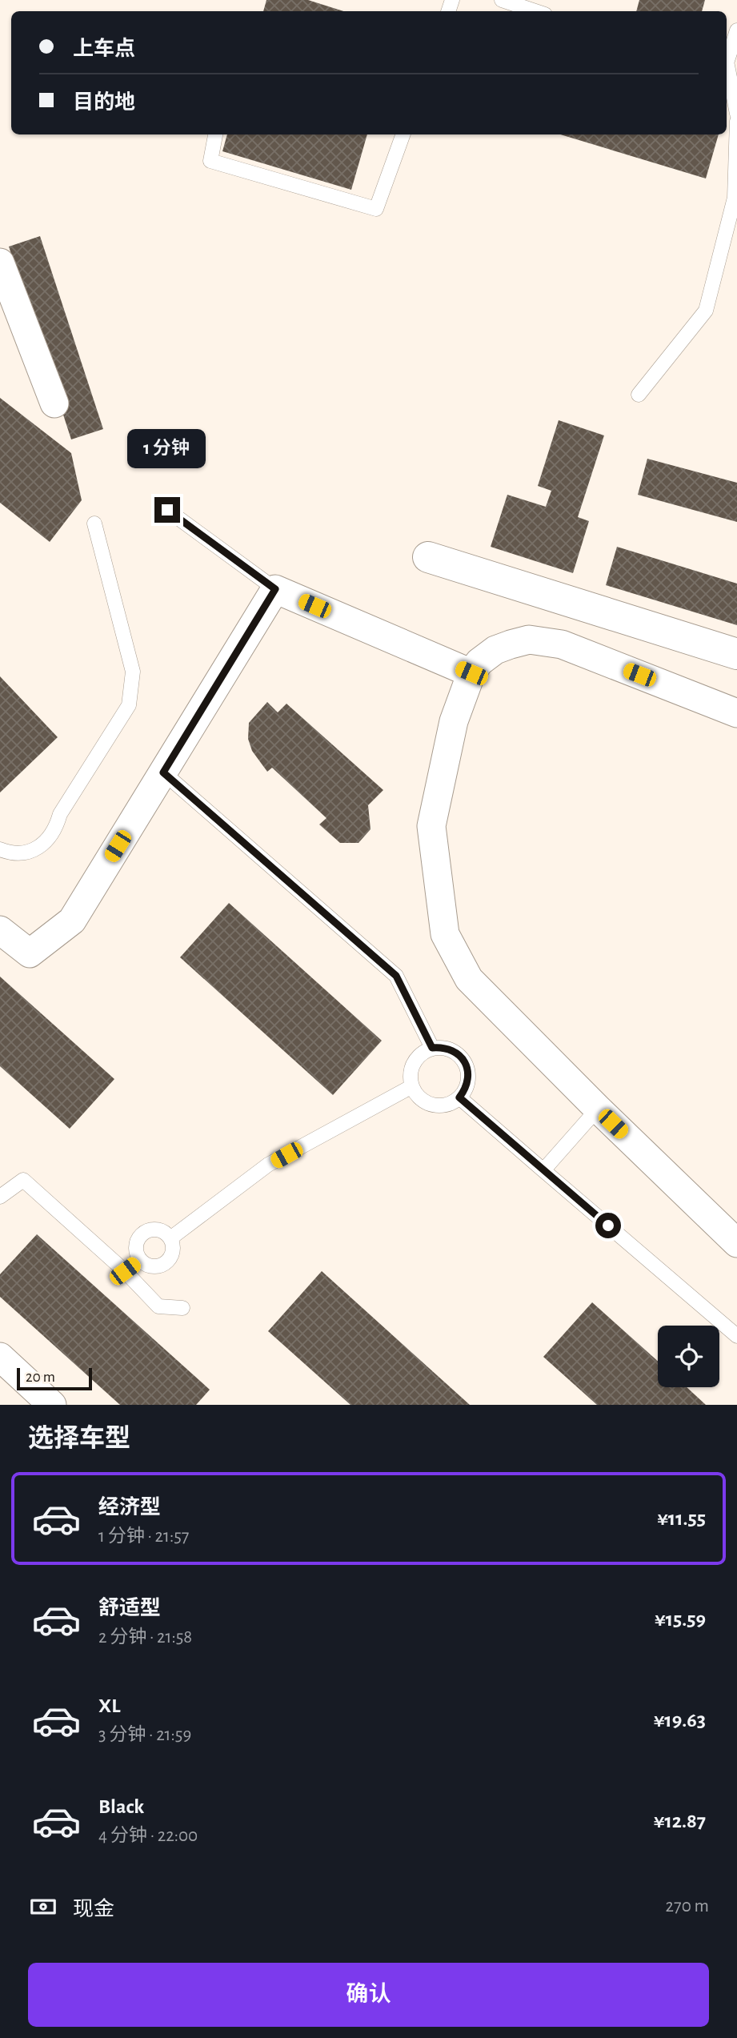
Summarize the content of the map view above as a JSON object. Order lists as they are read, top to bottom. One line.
{"scale_bar":"20 m","page":{"banner":["上车点","目的地"],"bubble":"1 分钟","scale":"20 m","heading":"选择车型","list":[{"name":"经济型","note":"1 分钟 · 21:57","value":"¥11.55"},{"name":"舒适型","note":"2 分钟 · 21:58","value":"¥15.59"},{"name":"XL","note":"3 分钟 · 21:59","value":"¥19.63"},{"name":"Black","note":"4 分钟 · 22:00","value":"¥12.87"}],"pay":["现金","270 m"],"buttons":"确认"}}
